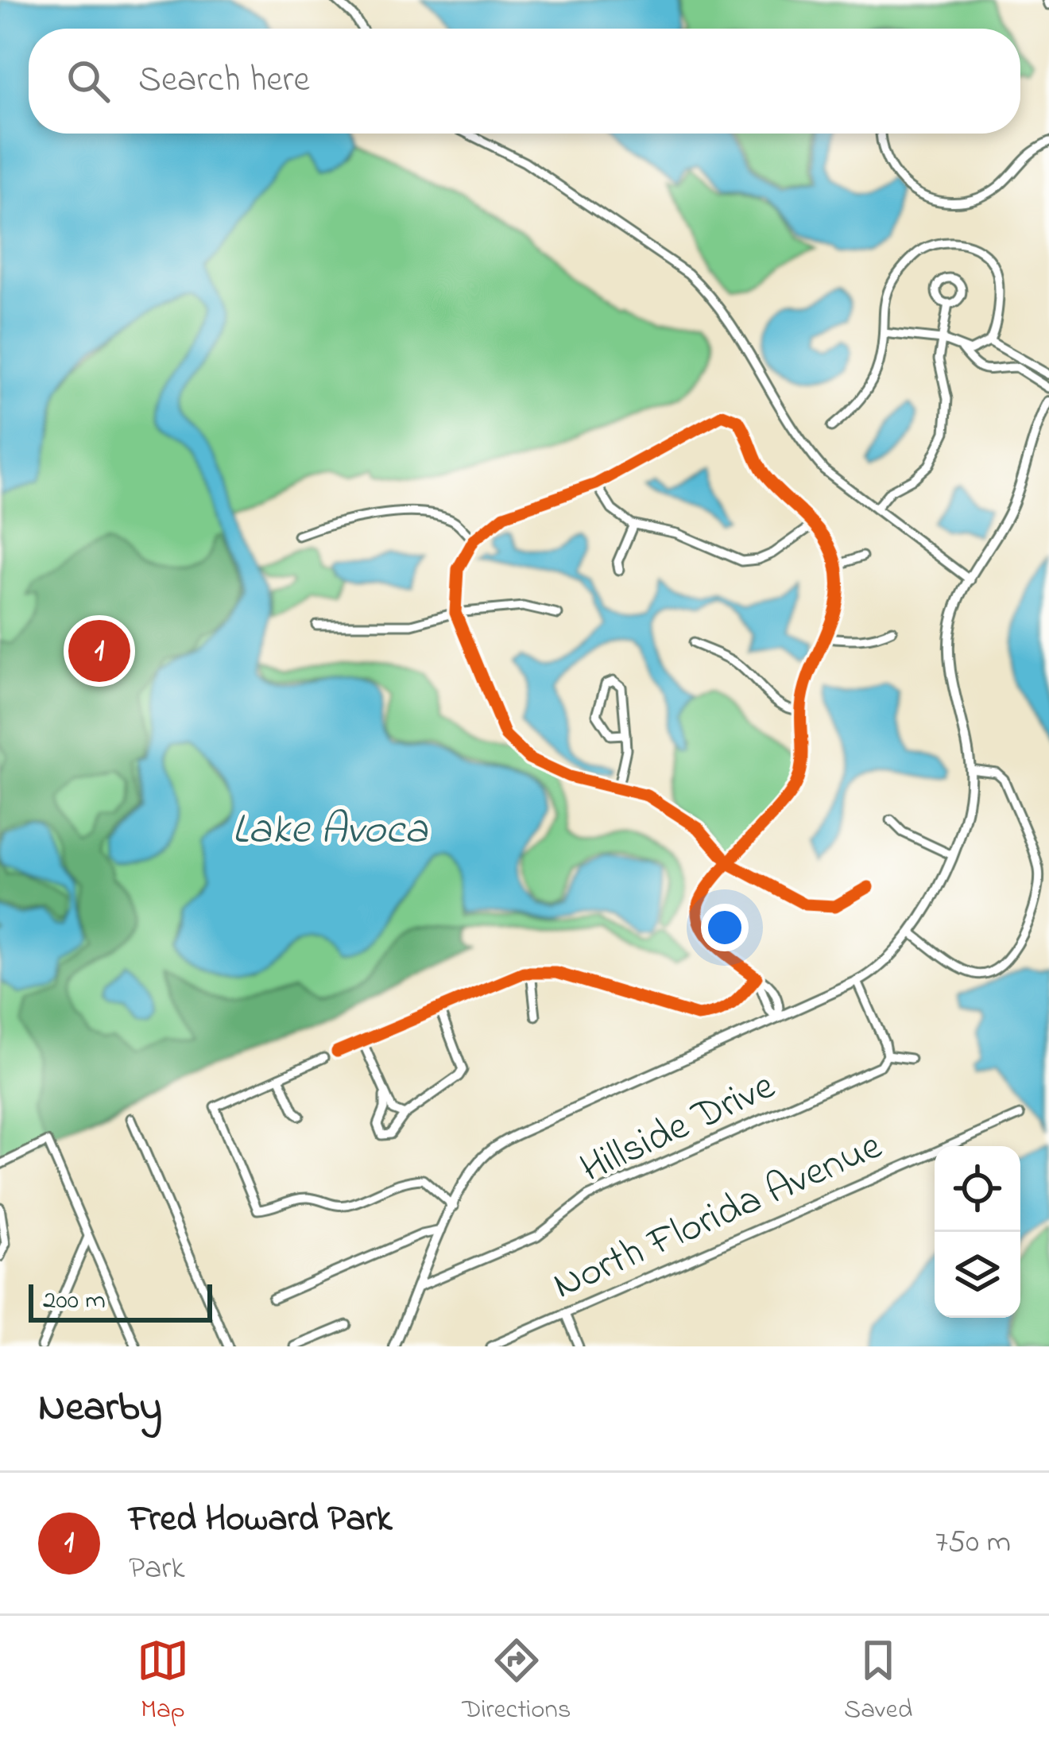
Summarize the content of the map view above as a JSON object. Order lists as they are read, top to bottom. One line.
{"streets":{"street":["Hillside Drive","North Florida Avenue"]},"water":["Lake Avoca"],"scale_bar":"200 m","page":{"search":"Search here","pins":"1","scale":"200 m","heading":"Nearby","list":[{"mark":"1","name":"Fred Howard Park","note":"Park","value":"750 m"}],"nav":["Map","Directions","Saved"]}}
